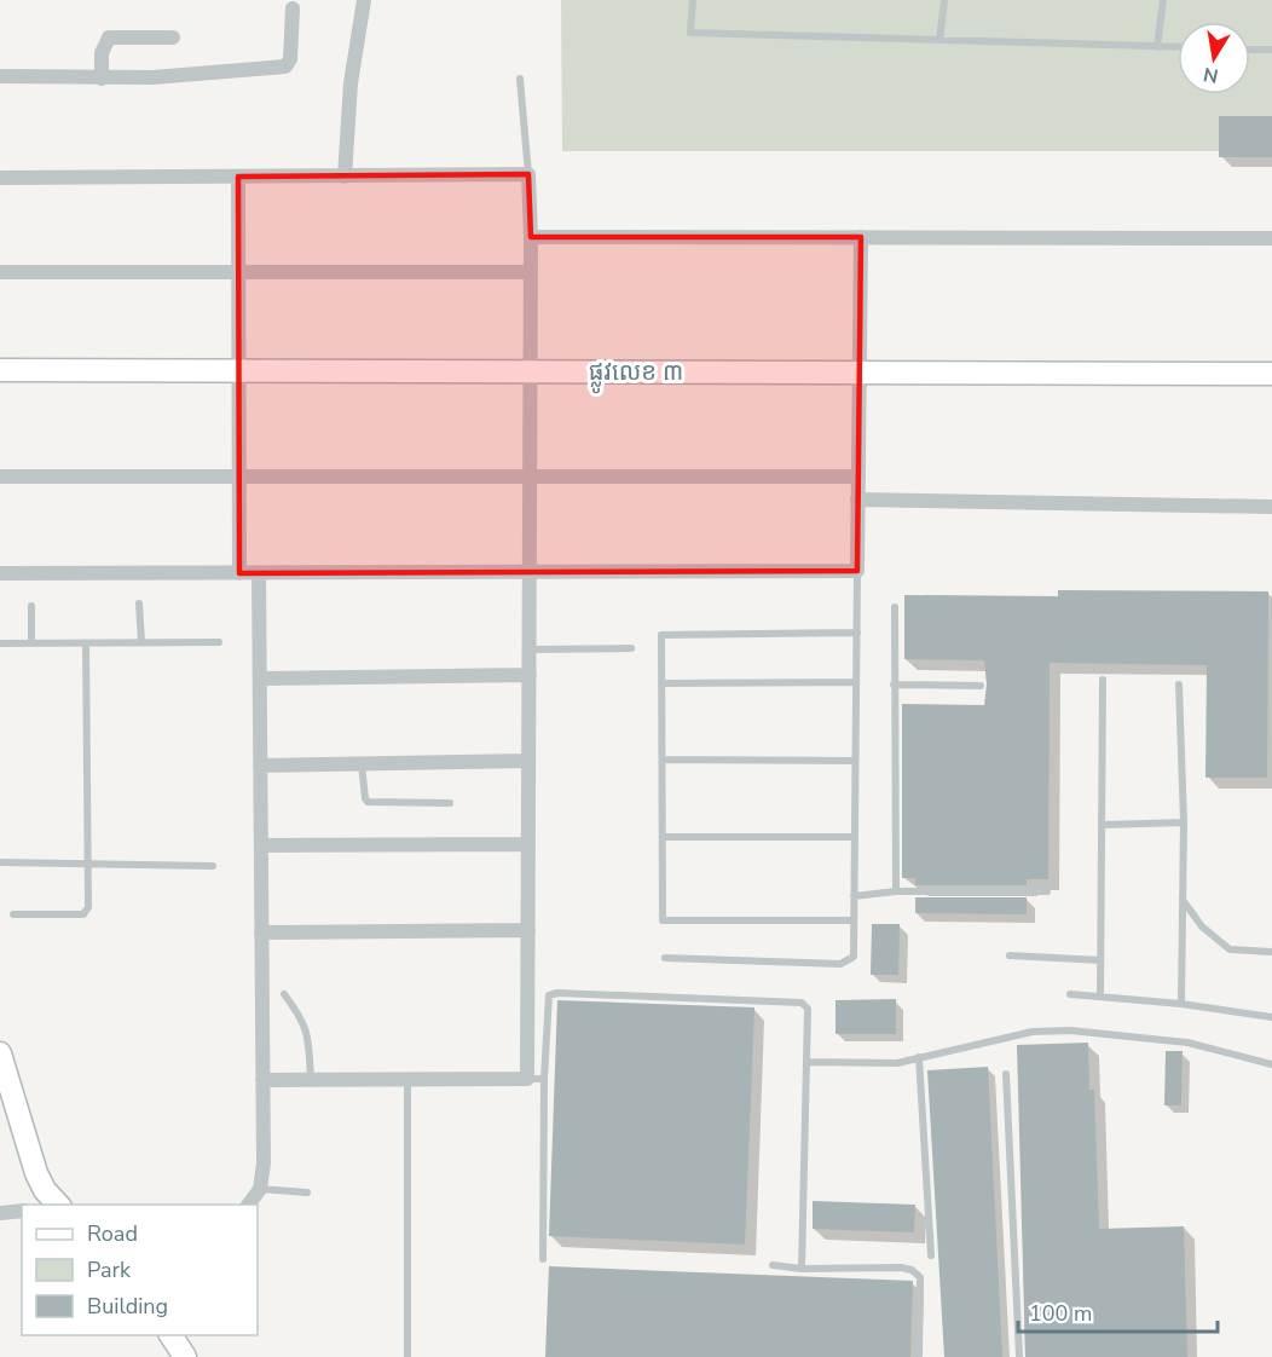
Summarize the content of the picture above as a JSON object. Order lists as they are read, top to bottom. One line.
{"streets":{"street":["ផ្លូវលេខ ៣"]},"legend":["Road","Park","Building"],"scale_bar":"100 m","north":"bottom"}
